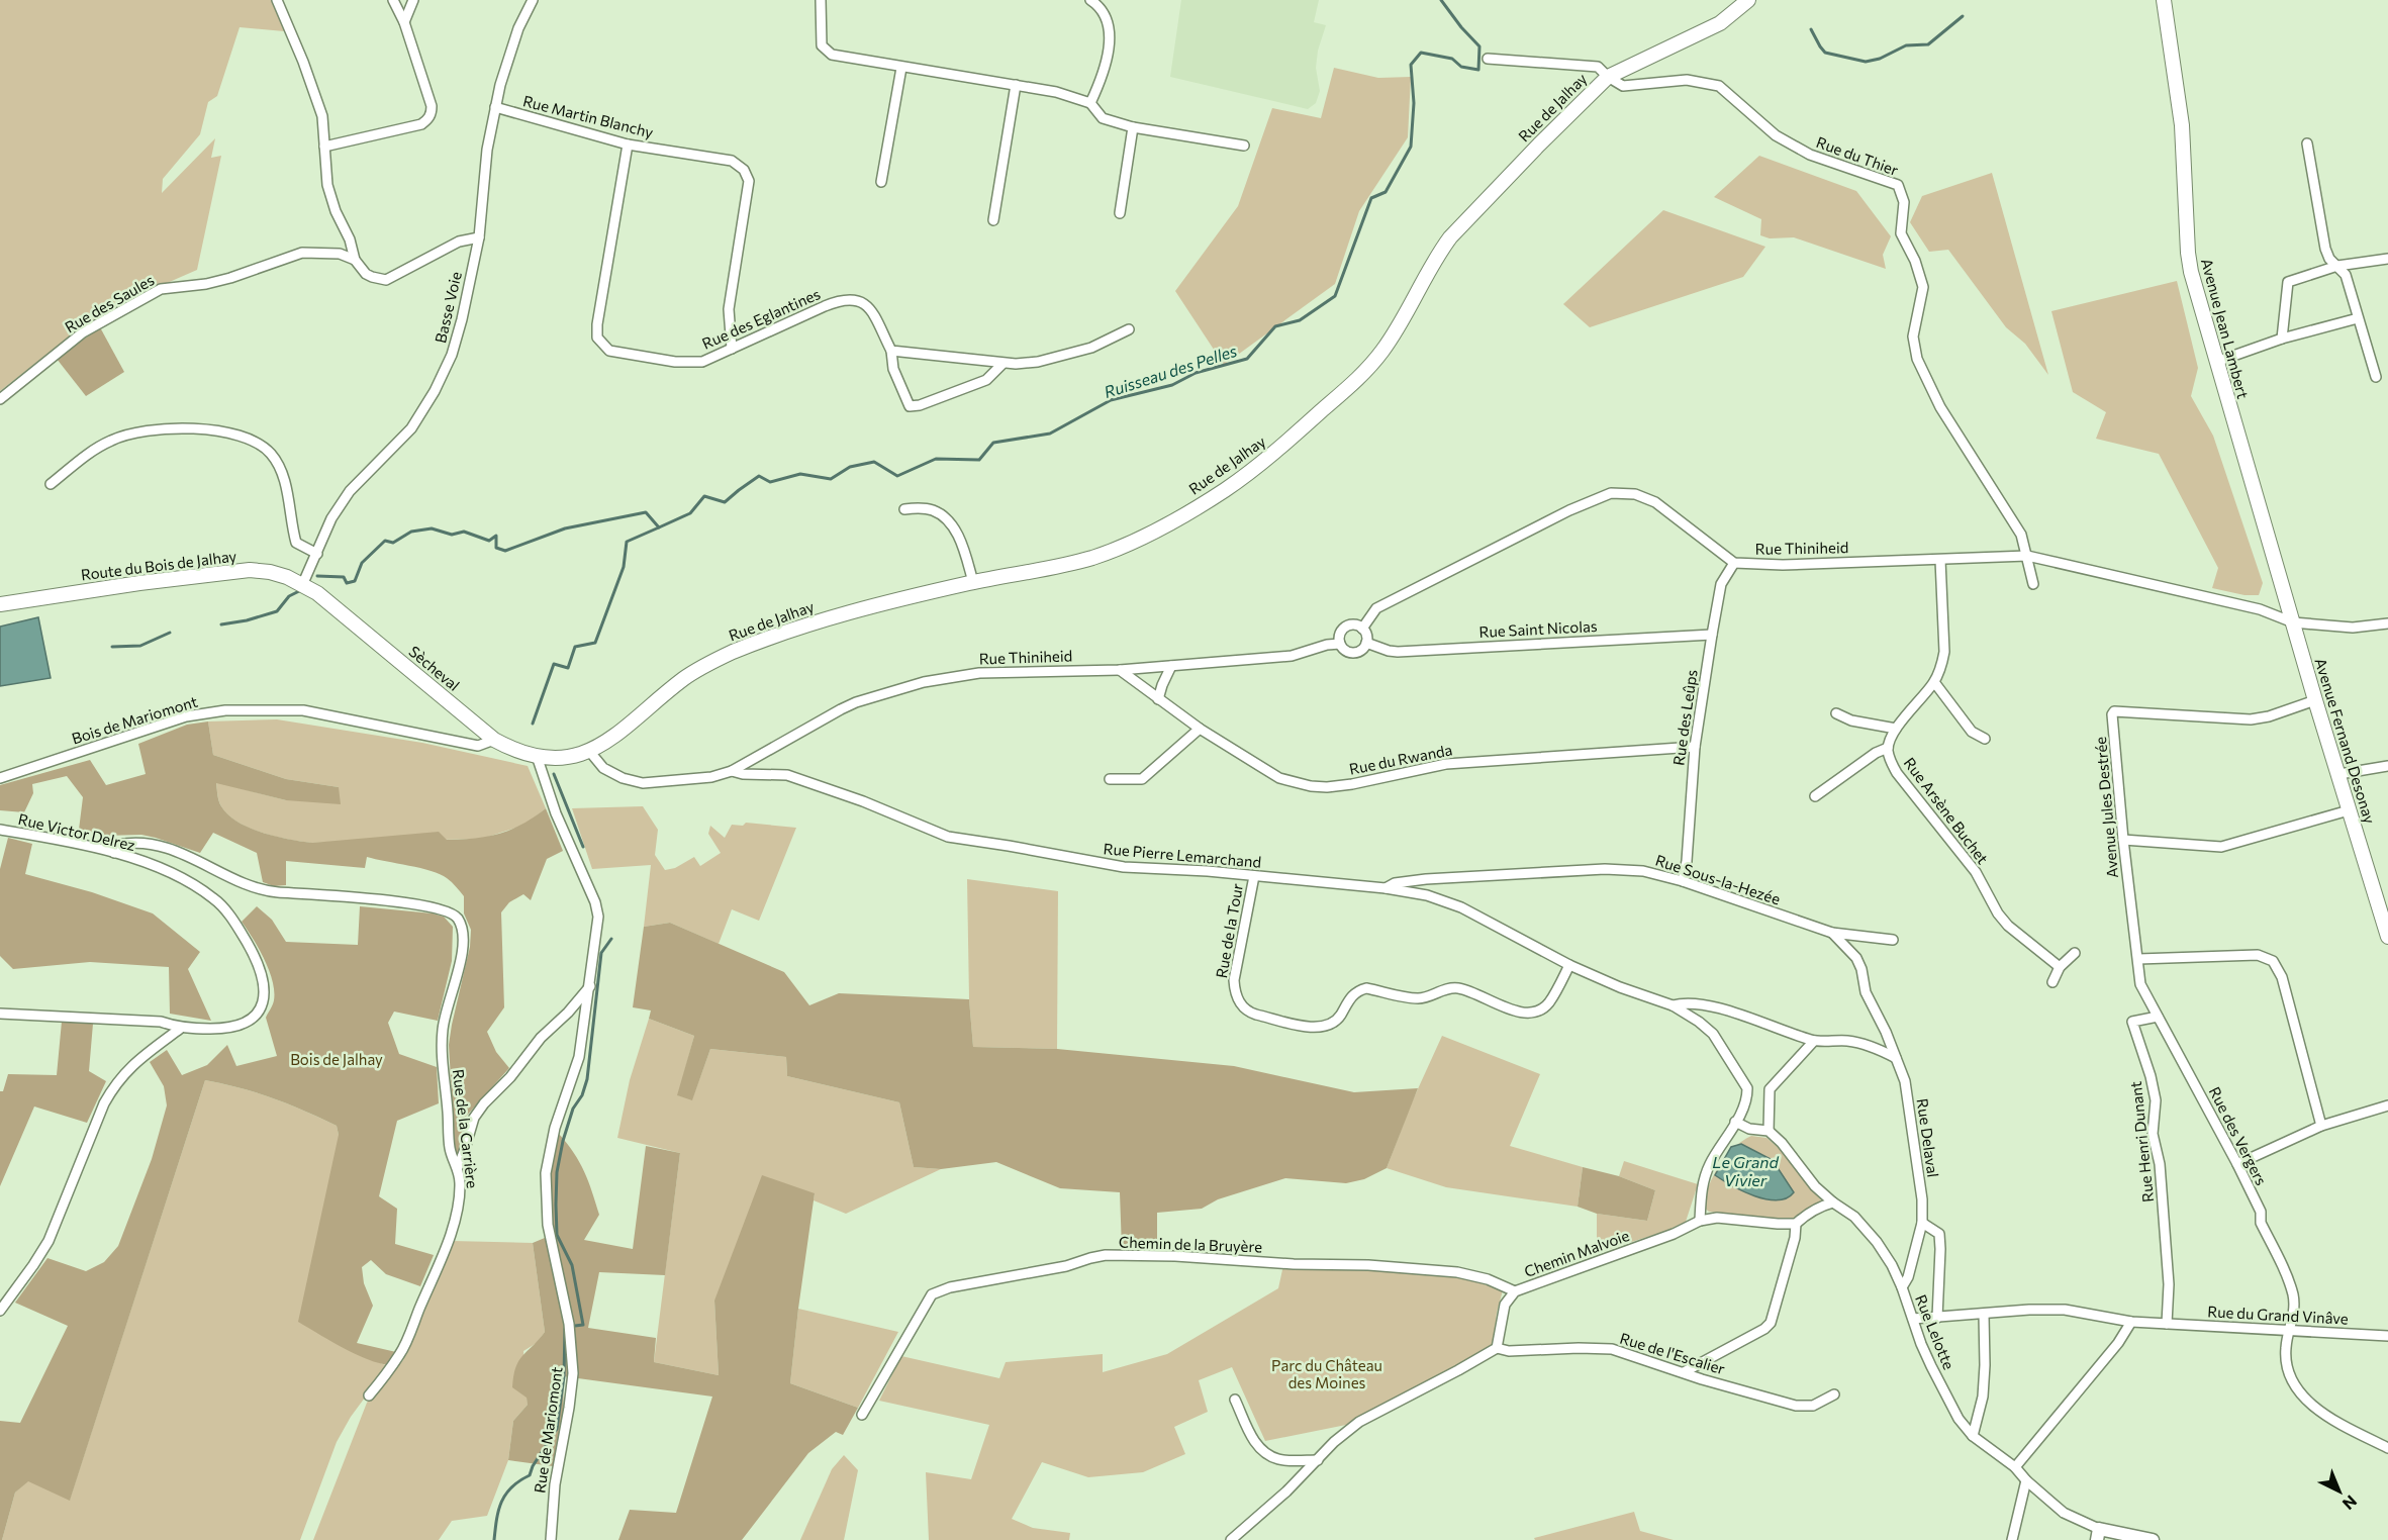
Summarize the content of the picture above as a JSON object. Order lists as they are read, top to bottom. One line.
{"streets":{"main road":["Rue de Jalhay","Avenue Jean Lambert","Route du Bois de Jalhay","Sècheval","Avenue Fernand Desonay"],"street":["Rue Martin Blanchy","Rue du Thier","Rue des Saules","Basse Voie","Rue des Eglantines","Rue Thiniheid","Rue Saint Nicolas","Rue des Leûps","Bois de Mariomont","Rue du Rwanda","Avenue Jules Destrée","Rue Arsène Buchet","Rue Victor Delrez","Rue Pierre Lemarchand","Rue Sous-la-Hezée","Rue de la Tour","Rue de la Carrière","Rue des Vergers","Rue Delaval","Rue Henri Dunant","Chemin de la Bruyère","Chemin Malvoie","Rue du Grand Vinâve","Rue Lelotte","Rue de l'Escalier","Rue de Mariomont"]},"crossings":[["Rue de Jalhay","Rue du Thier"],["Rue de Jalhay","Sècheval"],["Rue de Jalhay","Rue Pierre Lemarchand"],["Rue de Jalhay","Rue de Mariomont"],["Rue Martin Blanchy","Basse Voie"],["Rue Martin Blanchy","Rue des Eglantines"],["Rue du Thier","Rue Thiniheid"],["Rue des Saules","Basse Voie"],["Basse Voie","Route du Bois de Jalhay"],["Avenue Jean Lambert","Rue Thiniheid"],["Avenue Jean Lambert","Avenue Fernand Desonay"],["Rue Thiniheid","Rue Saint Nicolas"],["Rue Thiniheid","Rue des Leûps"],["Rue Thiniheid","Avenue Fernand Desonay"],["Rue Thiniheid","Rue du Rwanda"],["Rue Thiniheid","Rue Arsène Buchet"],["Rue Thiniheid","Rue Pierre Lemarchand"],["Route du Bois de Jalhay","Sècheval"],["Rue Saint Nicolas","Rue des Leûps"],["Sècheval","Bois de Mariomont"],["Sècheval","Rue de Mariomont"],["Rue des Leûps","Rue du Rwanda"],["Rue des Leûps","Rue Sous-la-Hezée"],["Avenue Fernand Desonay","Avenue Jules Destrée"],["Avenue Jules Destrée","Rue des Vergers"],["Rue Victor Delrez","Rue de la Carrière"],["Rue Pierre Lemarchand","Rue Sous-la-Hezée"],["Rue Pierre Lemarchand","Rue de la Tour"],["Rue Sous-la-Hezée","Rue Delaval"],["Rue des Vergers","Rue Henri Dunant"],["Rue des Vergers","Rue du Grand Vinâve"],["Rue Delaval","Rue Lelotte"],["Rue Henri Dunant","Rue du Grand Vinâve"],["Chemin de la Bruyère","Chemin Malvoie"],["Chemin Malvoie","Rue de l'Escalier"],["Rue du Grand Vinâve","Rue Lelotte"]],"water":["Ruisseau des Pelles","Le Grand Vivier"],"parks":["Bois de Jalhay","Parc du Château des Moines"],"north":"bottom right"}
